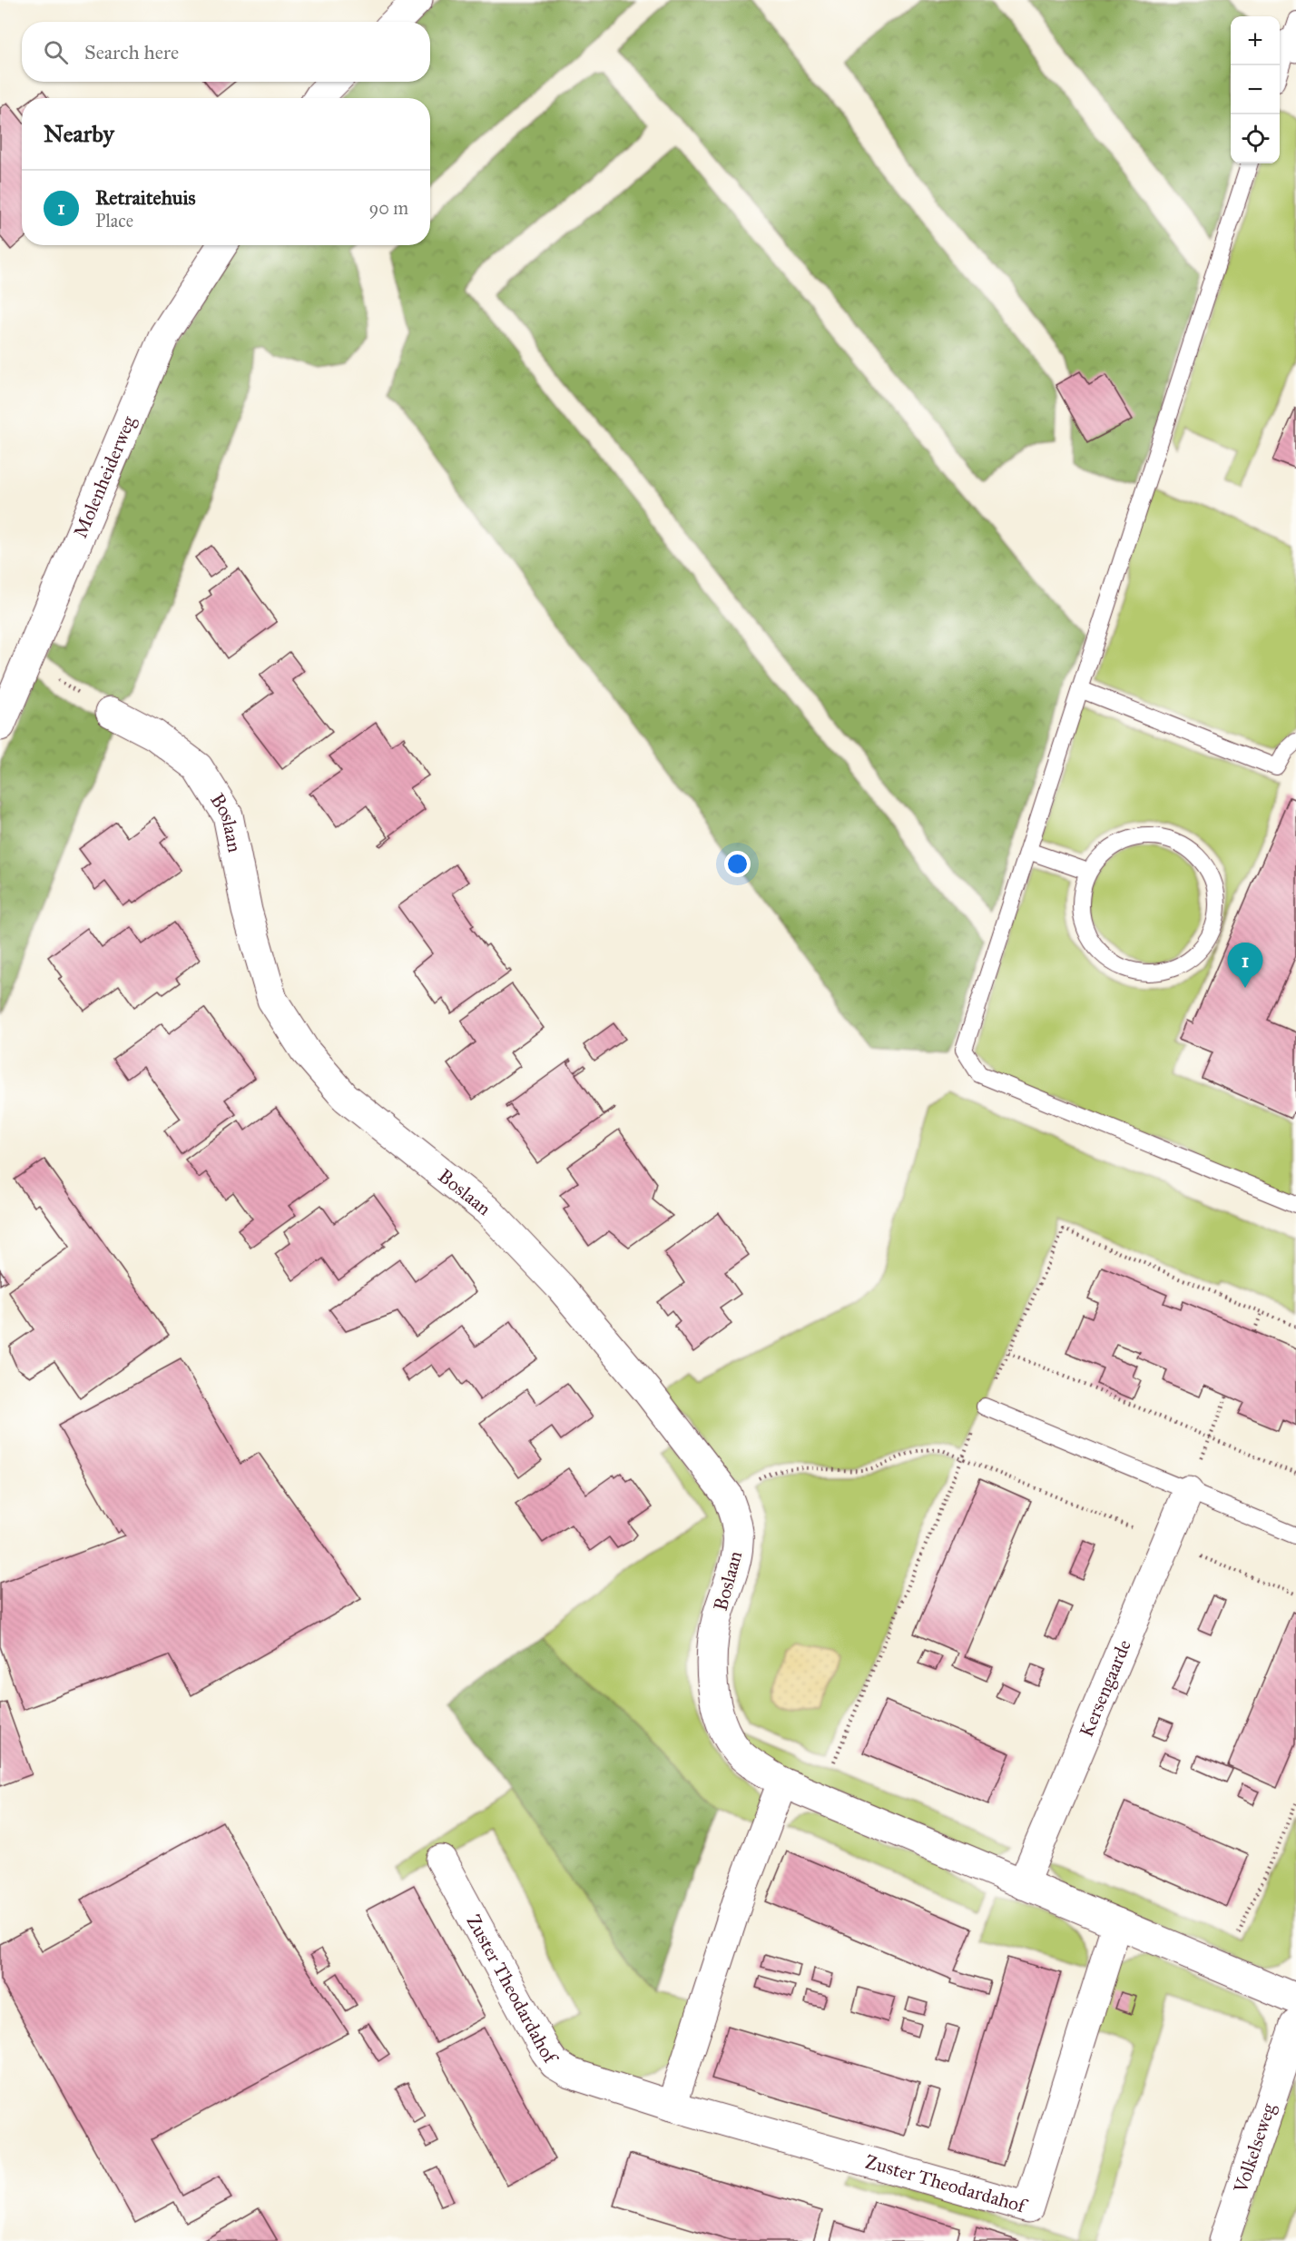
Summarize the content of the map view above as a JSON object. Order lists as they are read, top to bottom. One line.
{"streets":{"street":["Molenheiderweg","Boslaan","Kersengaarde","Zuster Theodardahof","Volkelseweg"]},"page":{"map_buttons":["+","−"],"search":"Search here","heading":"Nearby","list":[{"mark":"1","name":"Retraitehuis","note":"Place","value":"90 m"}],"pins":"1"}}
